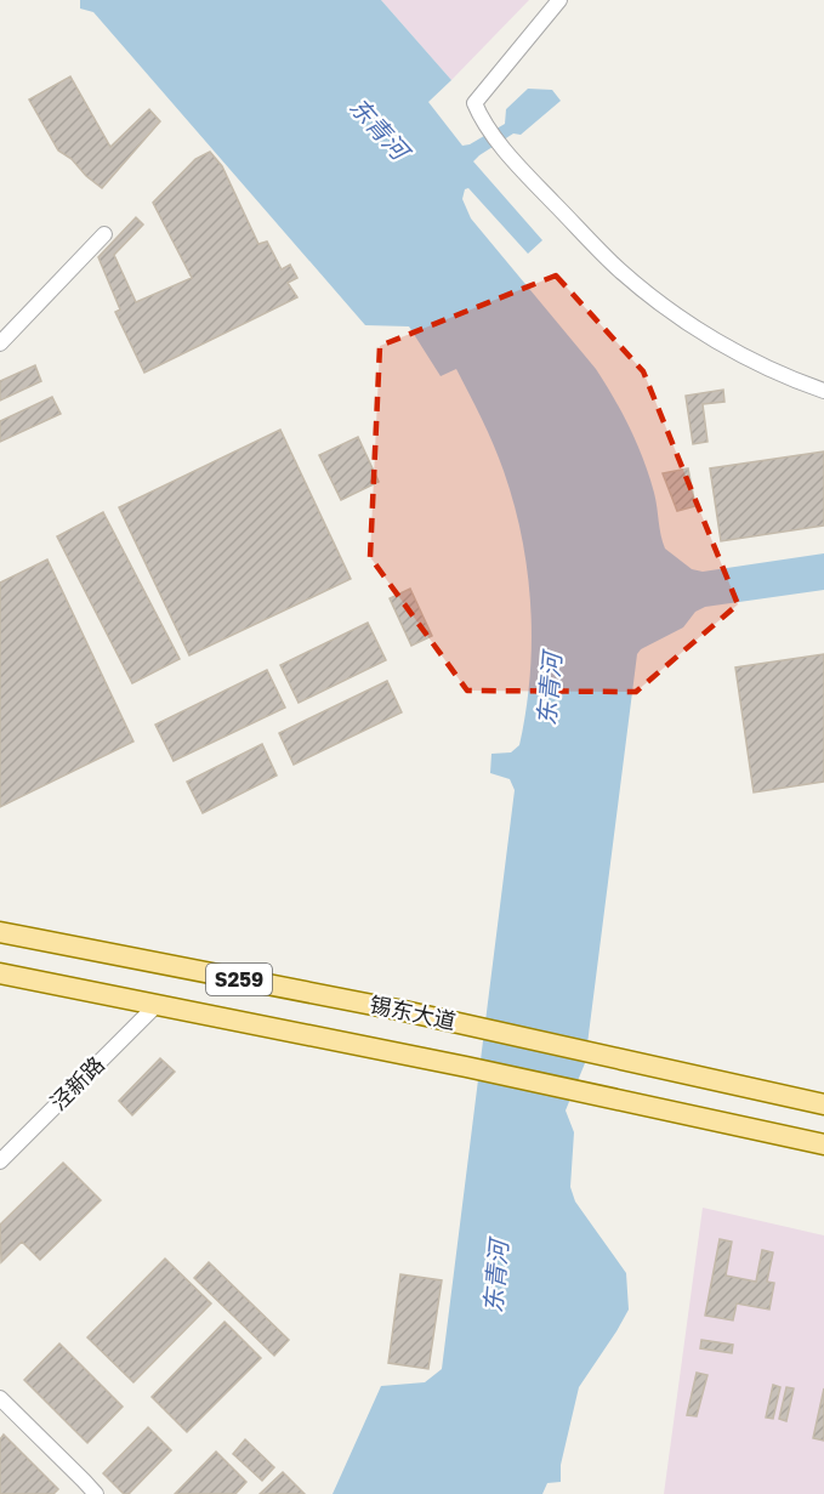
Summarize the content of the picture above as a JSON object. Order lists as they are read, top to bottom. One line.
{"streets":{"main road":["S259","锡东大道"],"street":["泾新路"]},"crossings":[["S259","泾新路"]],"water":["东青河"]}
